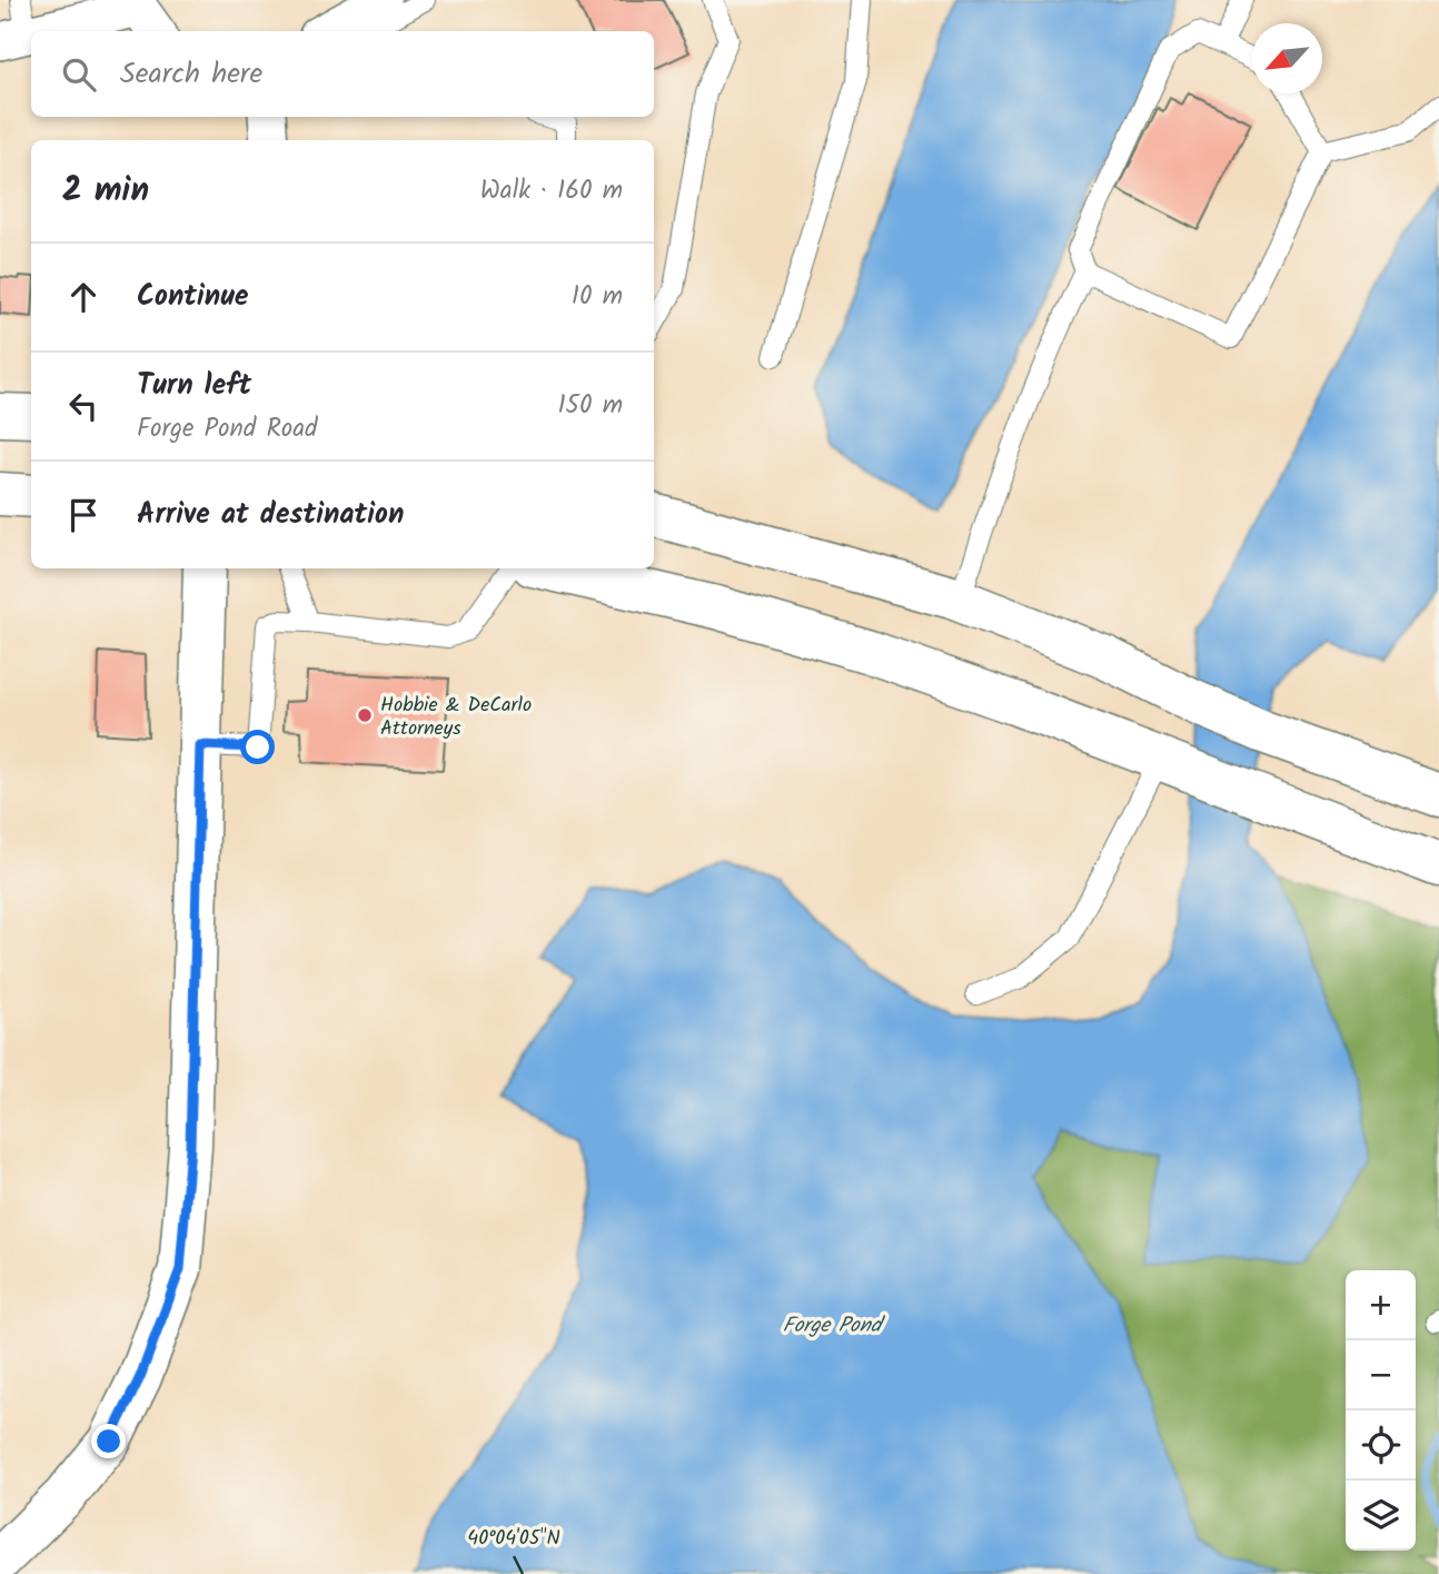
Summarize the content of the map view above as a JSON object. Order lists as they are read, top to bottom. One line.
{"water":["Forge Pond"],"places":["Hobbie & DeCarlo Attorneys"],"north":"bottom left","page":{"search":"Search here","heading":["2 min","Walk · 160 m"],"list":[["Continue","10 m"],["Turn left","Forge Pond Road","150 m"],"Arrive at destination"],"map_buttons":["+","−"]},"coordinates":["40°04'05\"N"]}
